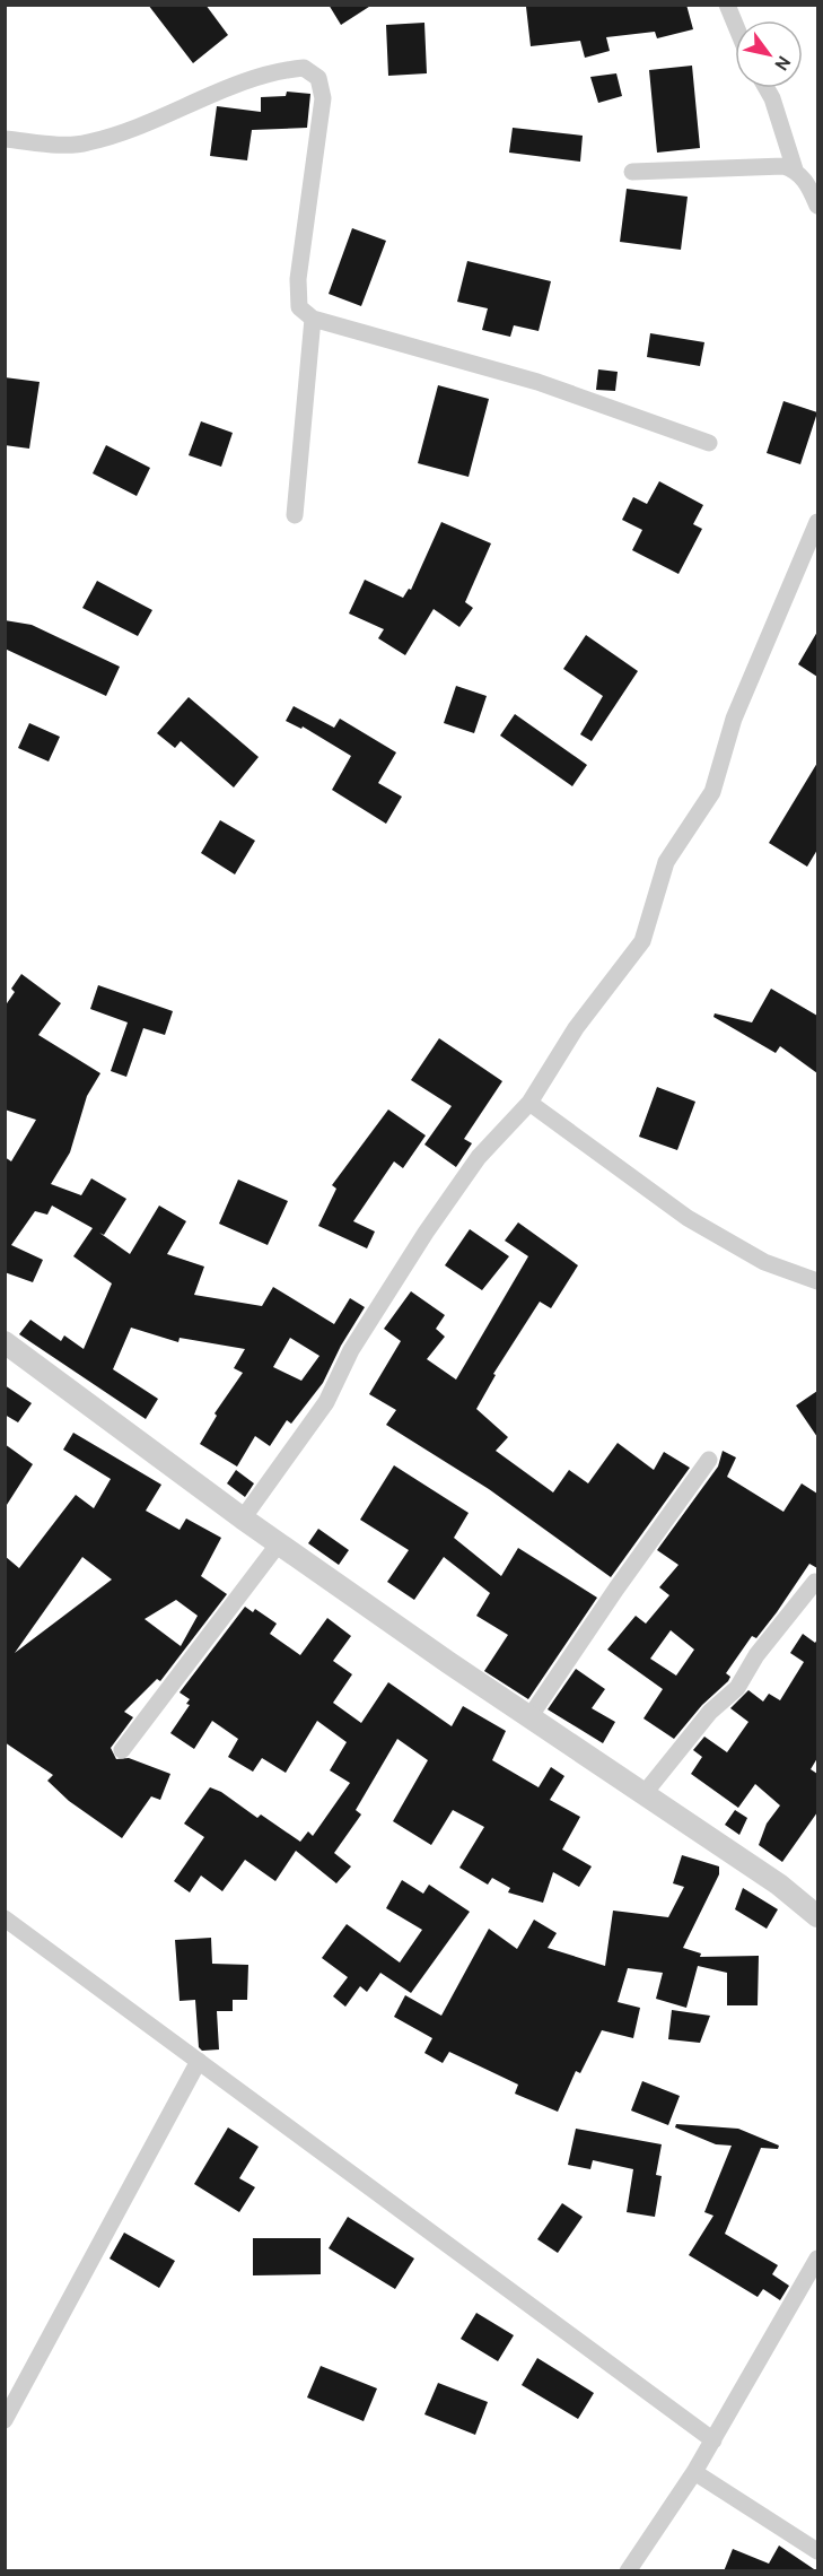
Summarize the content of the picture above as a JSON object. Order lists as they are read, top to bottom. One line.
{"north":"bottom right"}
